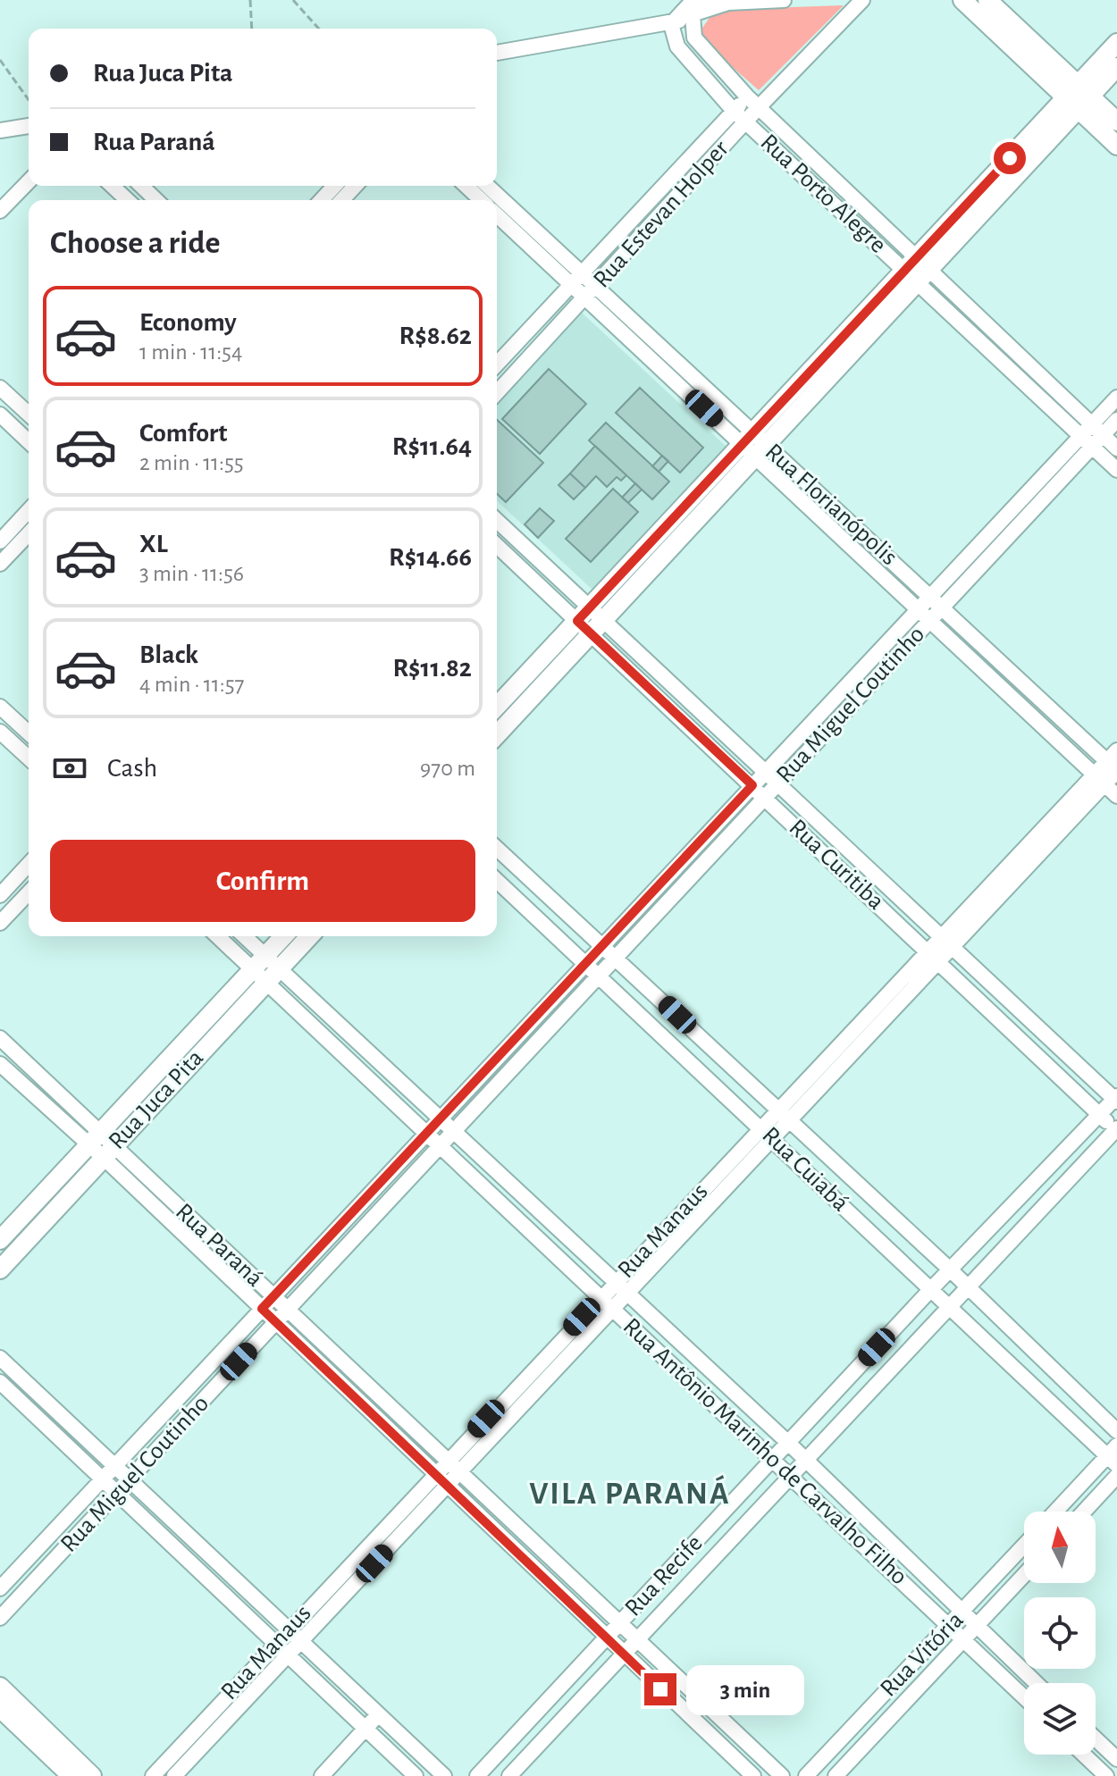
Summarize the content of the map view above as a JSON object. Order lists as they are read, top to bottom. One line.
{"streets":{"street":["Rua Porto Alegre","Rua Estevan Holper","Rua Florianópolis","Rua Miguel Coutinho","Rua Curitiba","Rua Juca Pita","Rua Cuiabá","Rua Manaus","Rua Paraná","Rua Antônio Marinho de Carvalho Filho","Rua Recife","Rua Vitória"]},"crossings":[["Rua Porto Alegre","Rua Estevan Holper"],["Rua Porto Alegre","Rua Miguel Coutinho"],["Rua Estevan Holper","Rua Florianópolis"],["Rua Florianópolis","Rua Miguel Coutinho"],["Rua Florianópolis","Rua Manaus"],["Rua Miguel Coutinho","Rua Curitiba"],["Rua Miguel Coutinho","Rua Cuiabá"],["Rua Miguel Coutinho","Rua Paraná"],["Rua Miguel Coutinho","Rua Antônio Marinho de Carvalho Filho"],["Rua Curitiba","Rua Manaus"],["Rua Curitiba","Rua Recife"],["Rua Juca Pita","Rua Paraná"],["Rua Juca Pita","Rua Antônio Marinho de Carvalho Filho"],["Rua Cuiabá","Rua Manaus"],["Rua Cuiabá","Rua Recife"],["Rua Manaus","Rua Paraná"],["Rua Manaus","Rua Antônio Marinho de Carvalho Filho"],["Rua Paraná","Rua Recife"],["Rua Antônio Marinho de Carvalho Filho","Rua Recife"],["Rua Antônio Marinho de Carvalho Filho","Rua Vitória"]],"districts":["VILA PARANÁ"],"north":"top","page":{"banner":["Rua Juca Pita","Rua Paraná"],"heading":"Choose a ride","list":[{"name":"Economy","note":"1 min · 11:54","value":"R$8.62"},{"name":"Comfort","note":"2 min · 11:55","value":"R$11.64"},{"name":"XL","note":"3 min · 11:56","value":"R$14.66"},{"name":"Black","note":"4 min · 11:57","value":"R$11.82"}],"pay":["Cash","970 m"],"buttons":"Confirm","bubble":"3 min"}}
